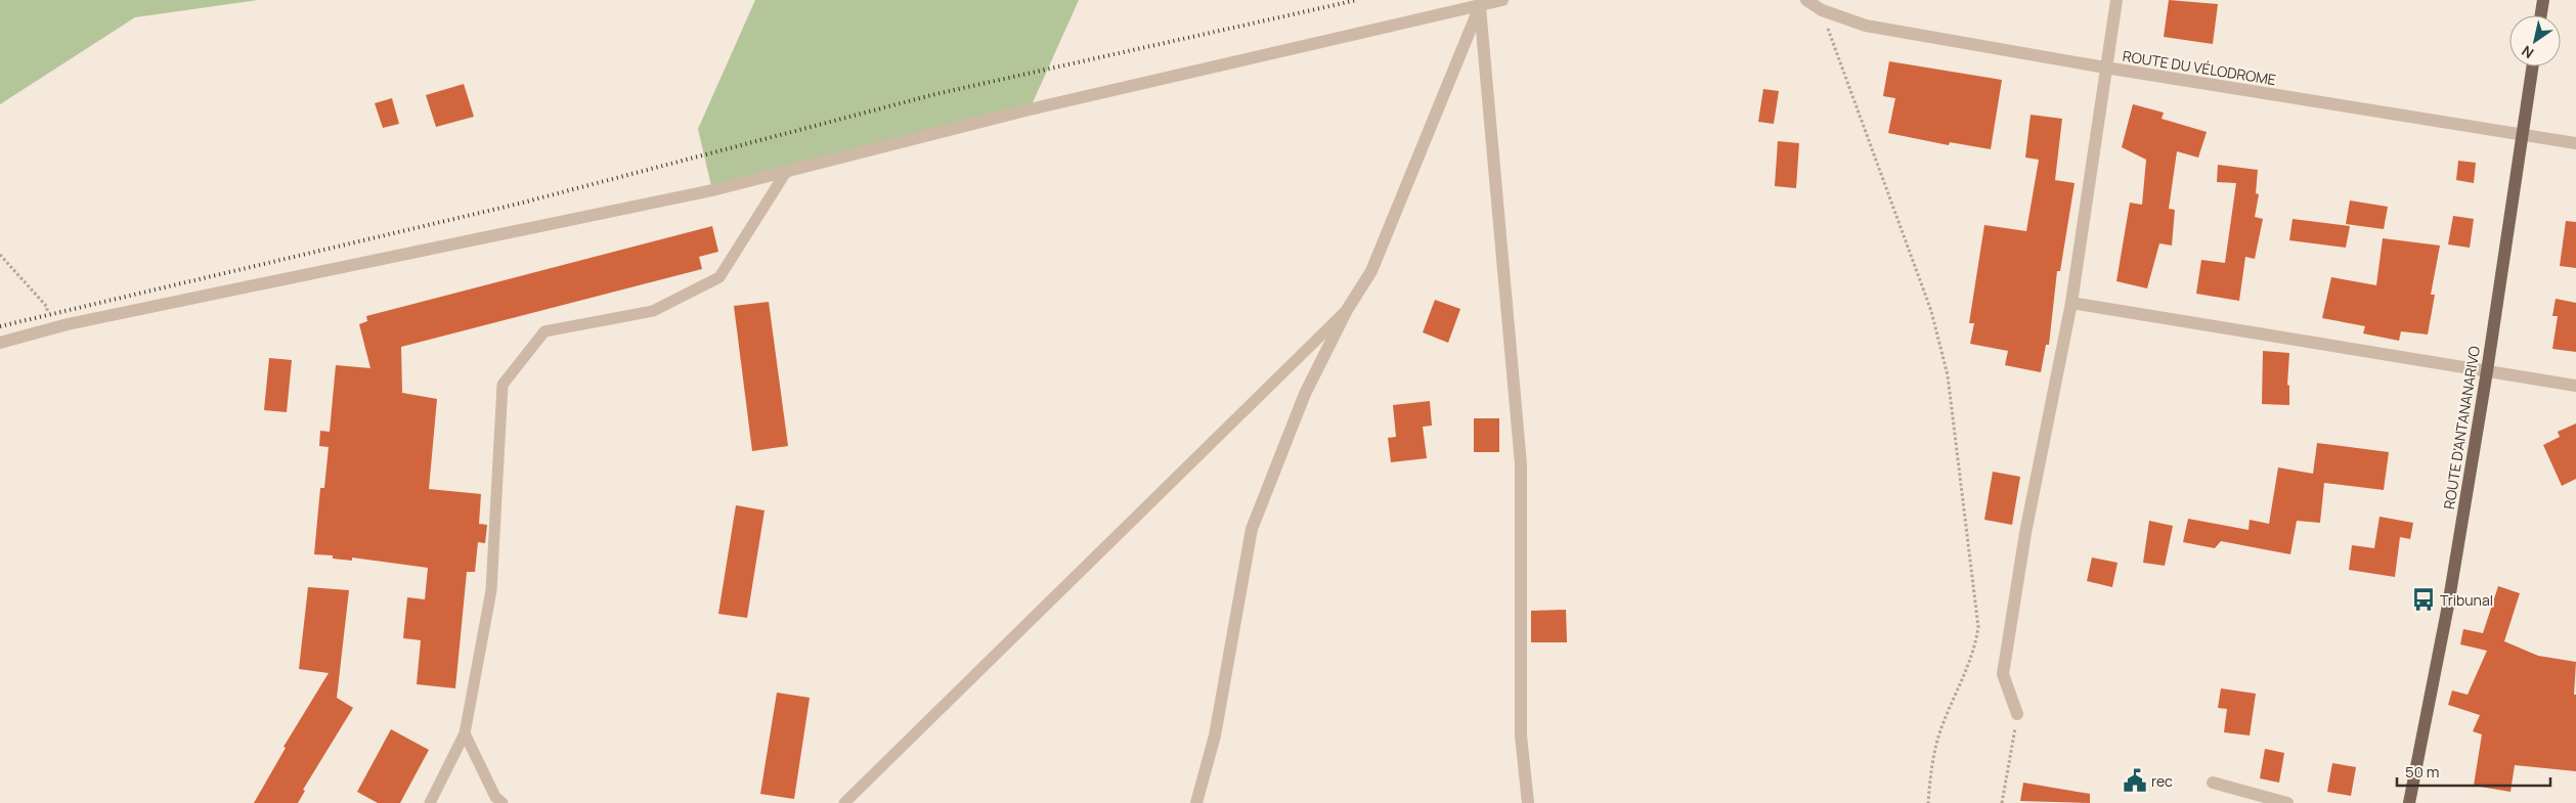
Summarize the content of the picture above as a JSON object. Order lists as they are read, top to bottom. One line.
{"streets":{"main road":["ROUTE D'ANTANANARIVO"],"street":["ROUTE DU VÉLODROME"]},"crossings":[["ROUTE DU VÉLODROME","ROUTE D'ANTANANARIVO"]],"places":{"bus stop":["Tribunal"],"public building":["rec"]},"scale_bar":"50 m","north":"bottom left"}
